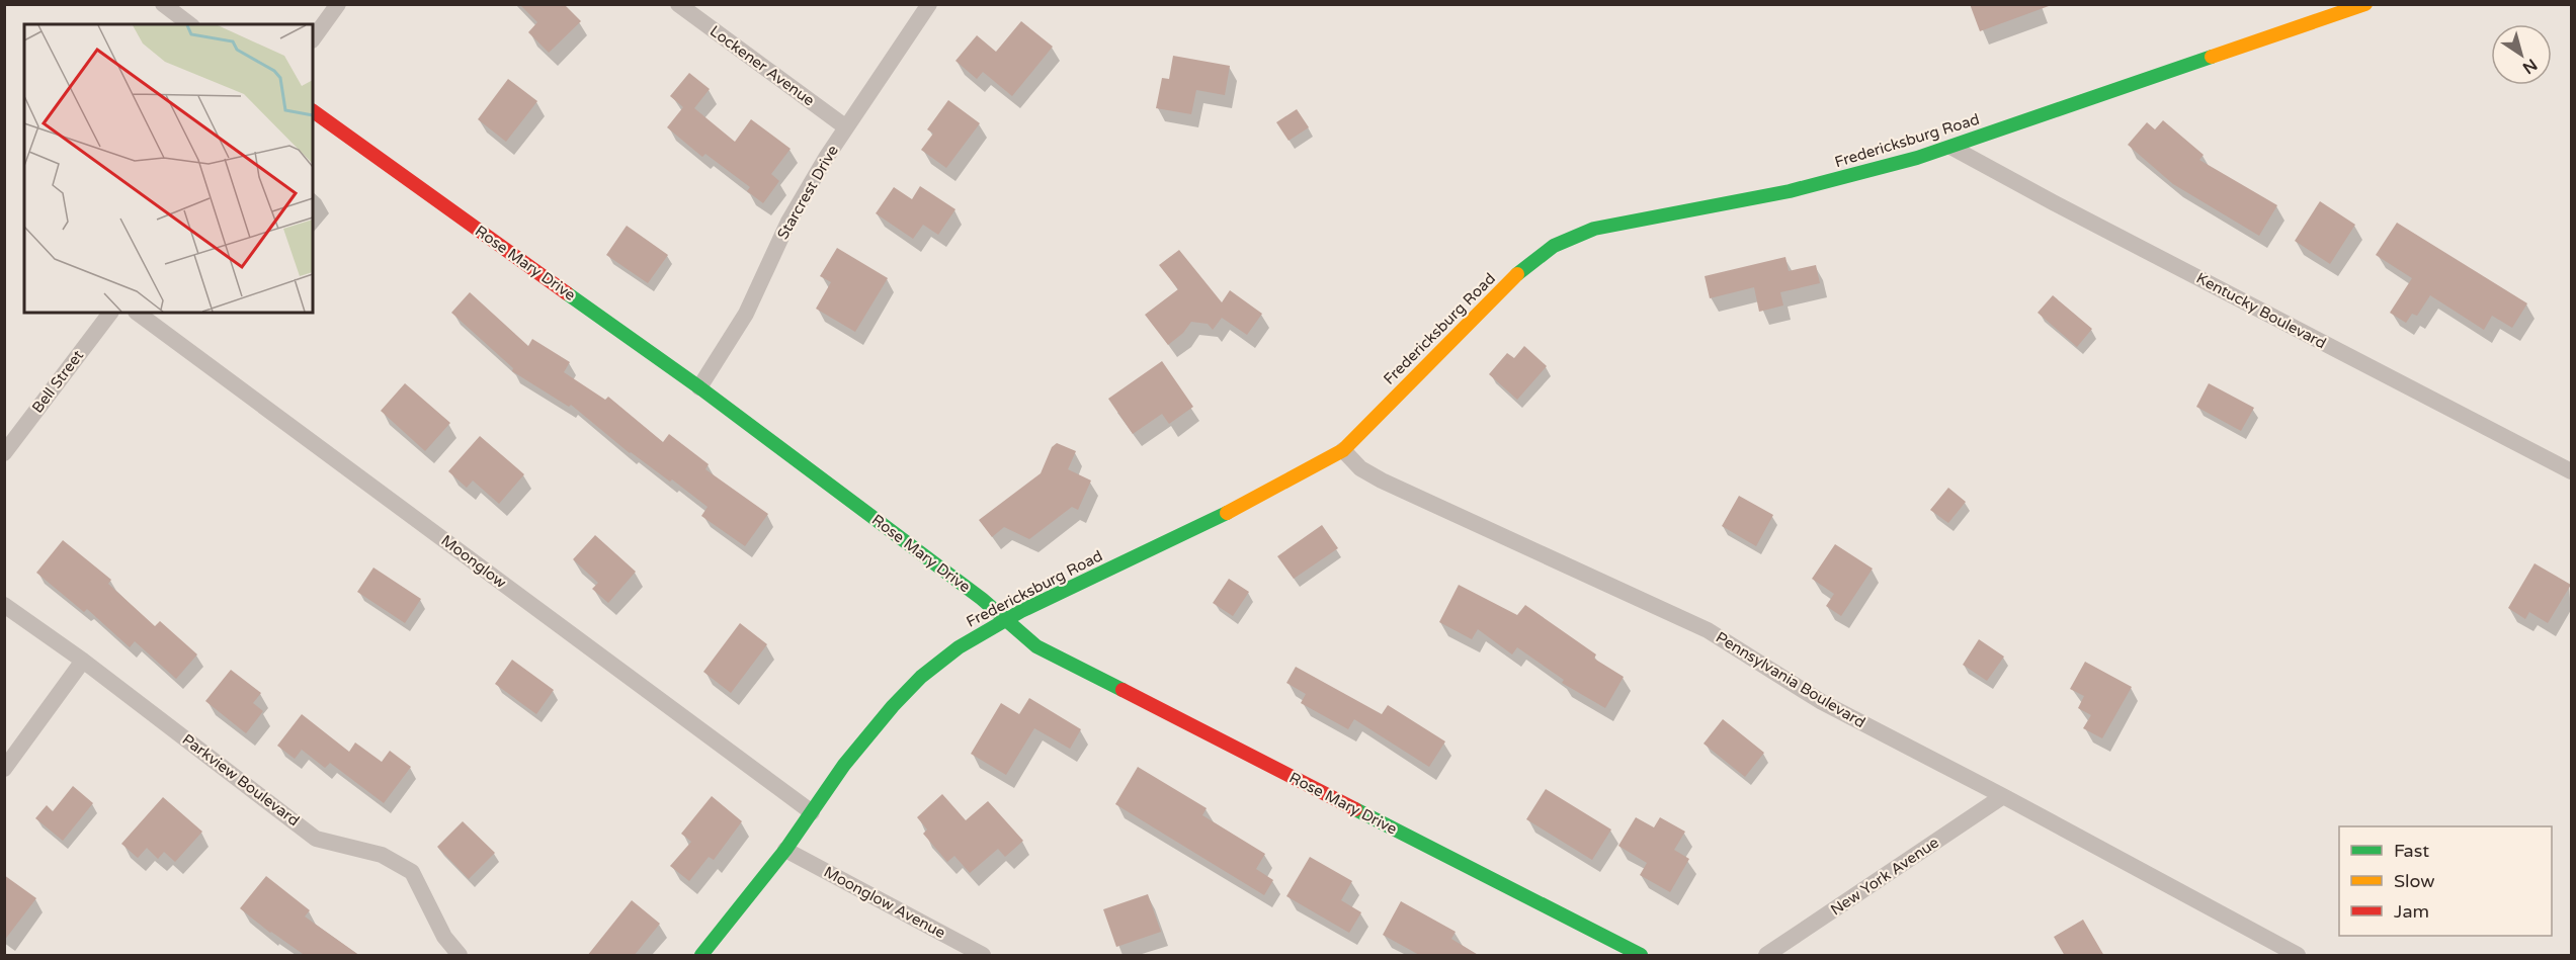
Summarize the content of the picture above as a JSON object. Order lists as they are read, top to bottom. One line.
{"streets":{"street":["Lockener Avenue","Fredericksburg Road","Starcrest Drive","Rose Mary Drive","Kentucky Boulevard","Bell Street","Moonglow","Pennsylvania Boulevard","Parkview Boulevard","New York Avenue","Moonglow Avenue"]},"crossings":[["Lockener Avenue","Starcrest Drive"],["Fredericksburg Road","Rose Mary Drive"],["Fredericksburg Road","Kentucky Boulevard"],["Fredericksburg Road","Moonglow"],["Fredericksburg Road","Pennsylvania Boulevard"],["Fredericksburg Road","Moonglow Avenue"],["Starcrest Drive","Rose Mary Drive"],["Pennsylvania Boulevard","New York Avenue"]],"legend":["Fast","Slow","Jam"],"north":"bottom right"}
